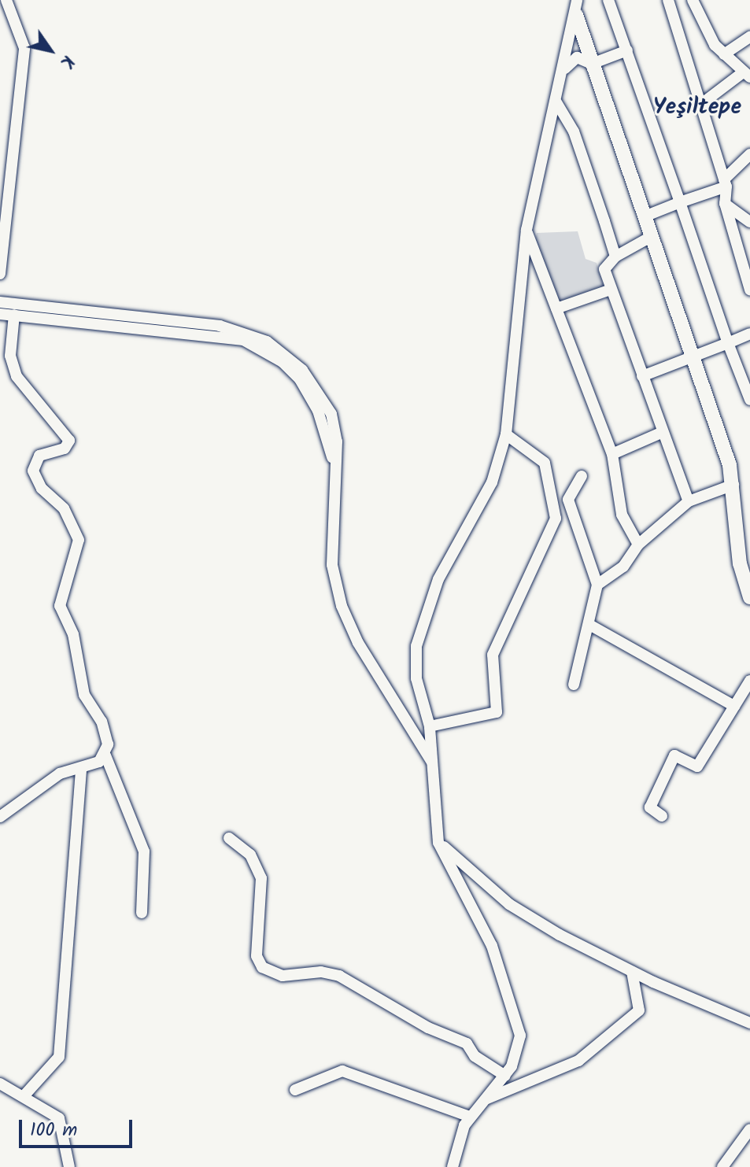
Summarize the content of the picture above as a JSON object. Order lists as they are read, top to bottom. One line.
{"districts":["Yeşiltepe"],"scale_bar":"100 m","north":"bottom right"}
